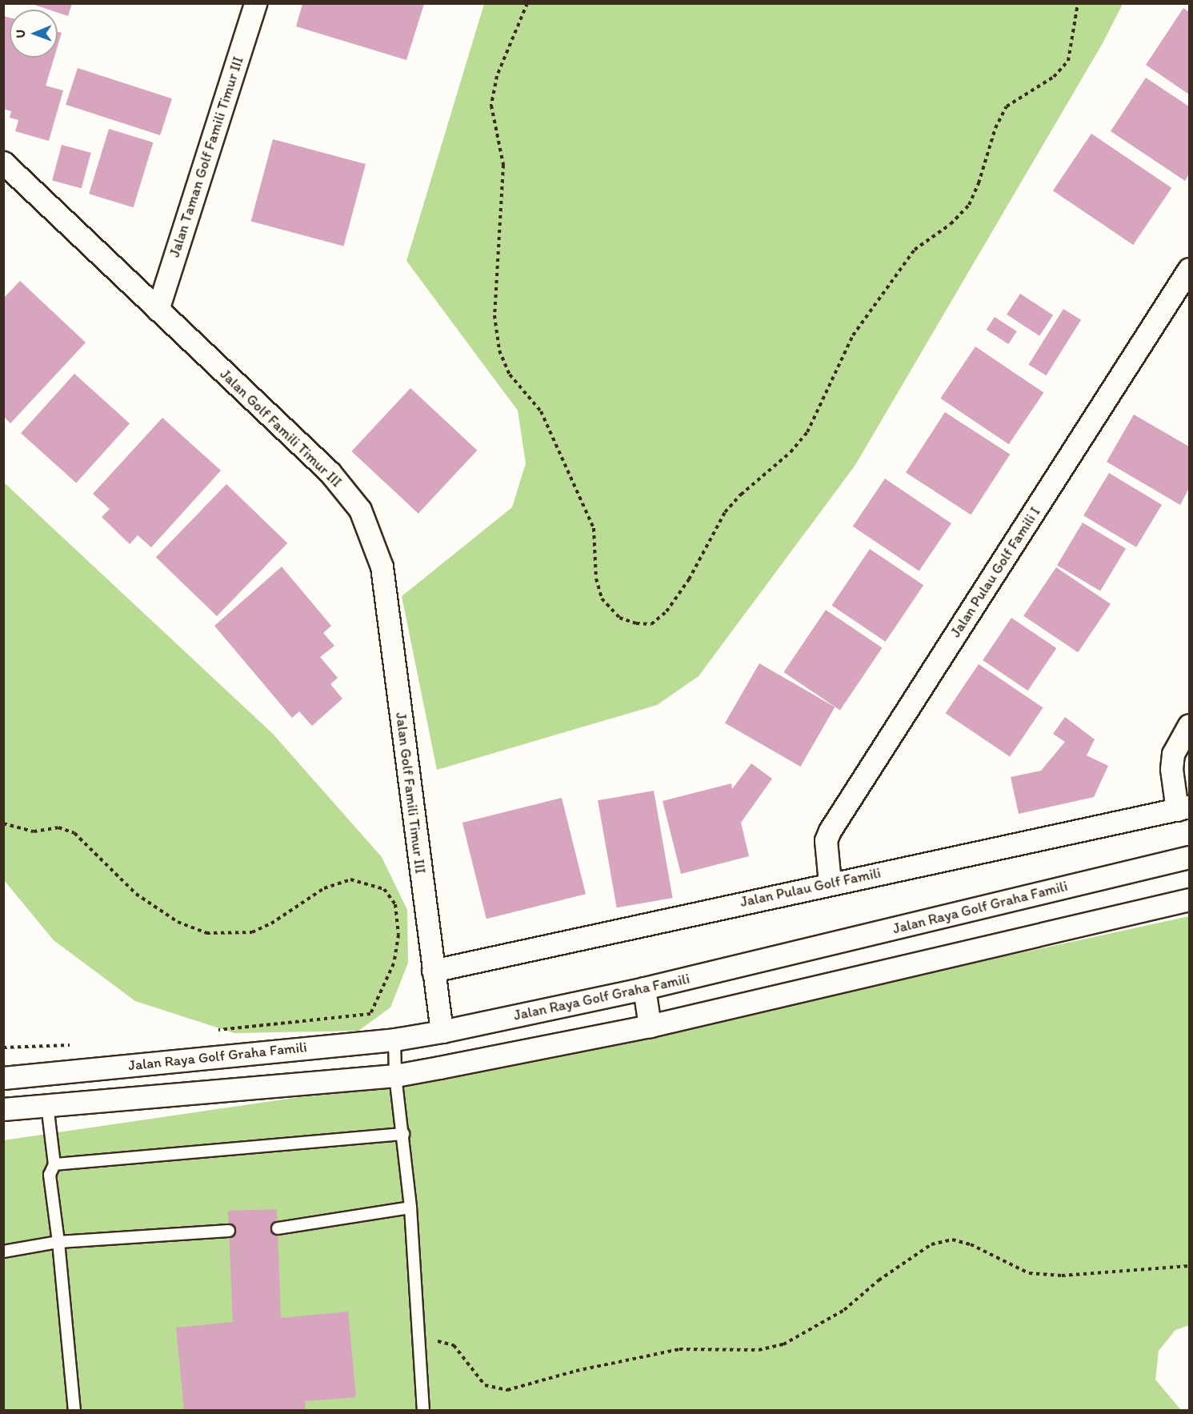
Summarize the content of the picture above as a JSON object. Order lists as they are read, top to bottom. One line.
{"streets":{"street":["Jalan Taman Golf Famili Timur III","Jalan Golf Famili Timur III","Jalan Pulau Golf Famili I","Jalan Pulau Golf Famili","Jalan Raya Golf Graha Famili"]},"crossings":[["Jalan Taman Golf Famili Timur III","Jalan Golf Famili Timur III"],["Jalan Golf Famili Timur III","Jalan Pulau Golf Famili"],["Jalan Golf Famili Timur III","Jalan Raya Golf Graha Famili"],["Jalan Pulau Golf Famili I","Jalan Pulau Golf Famili"]],"north":"left"}
